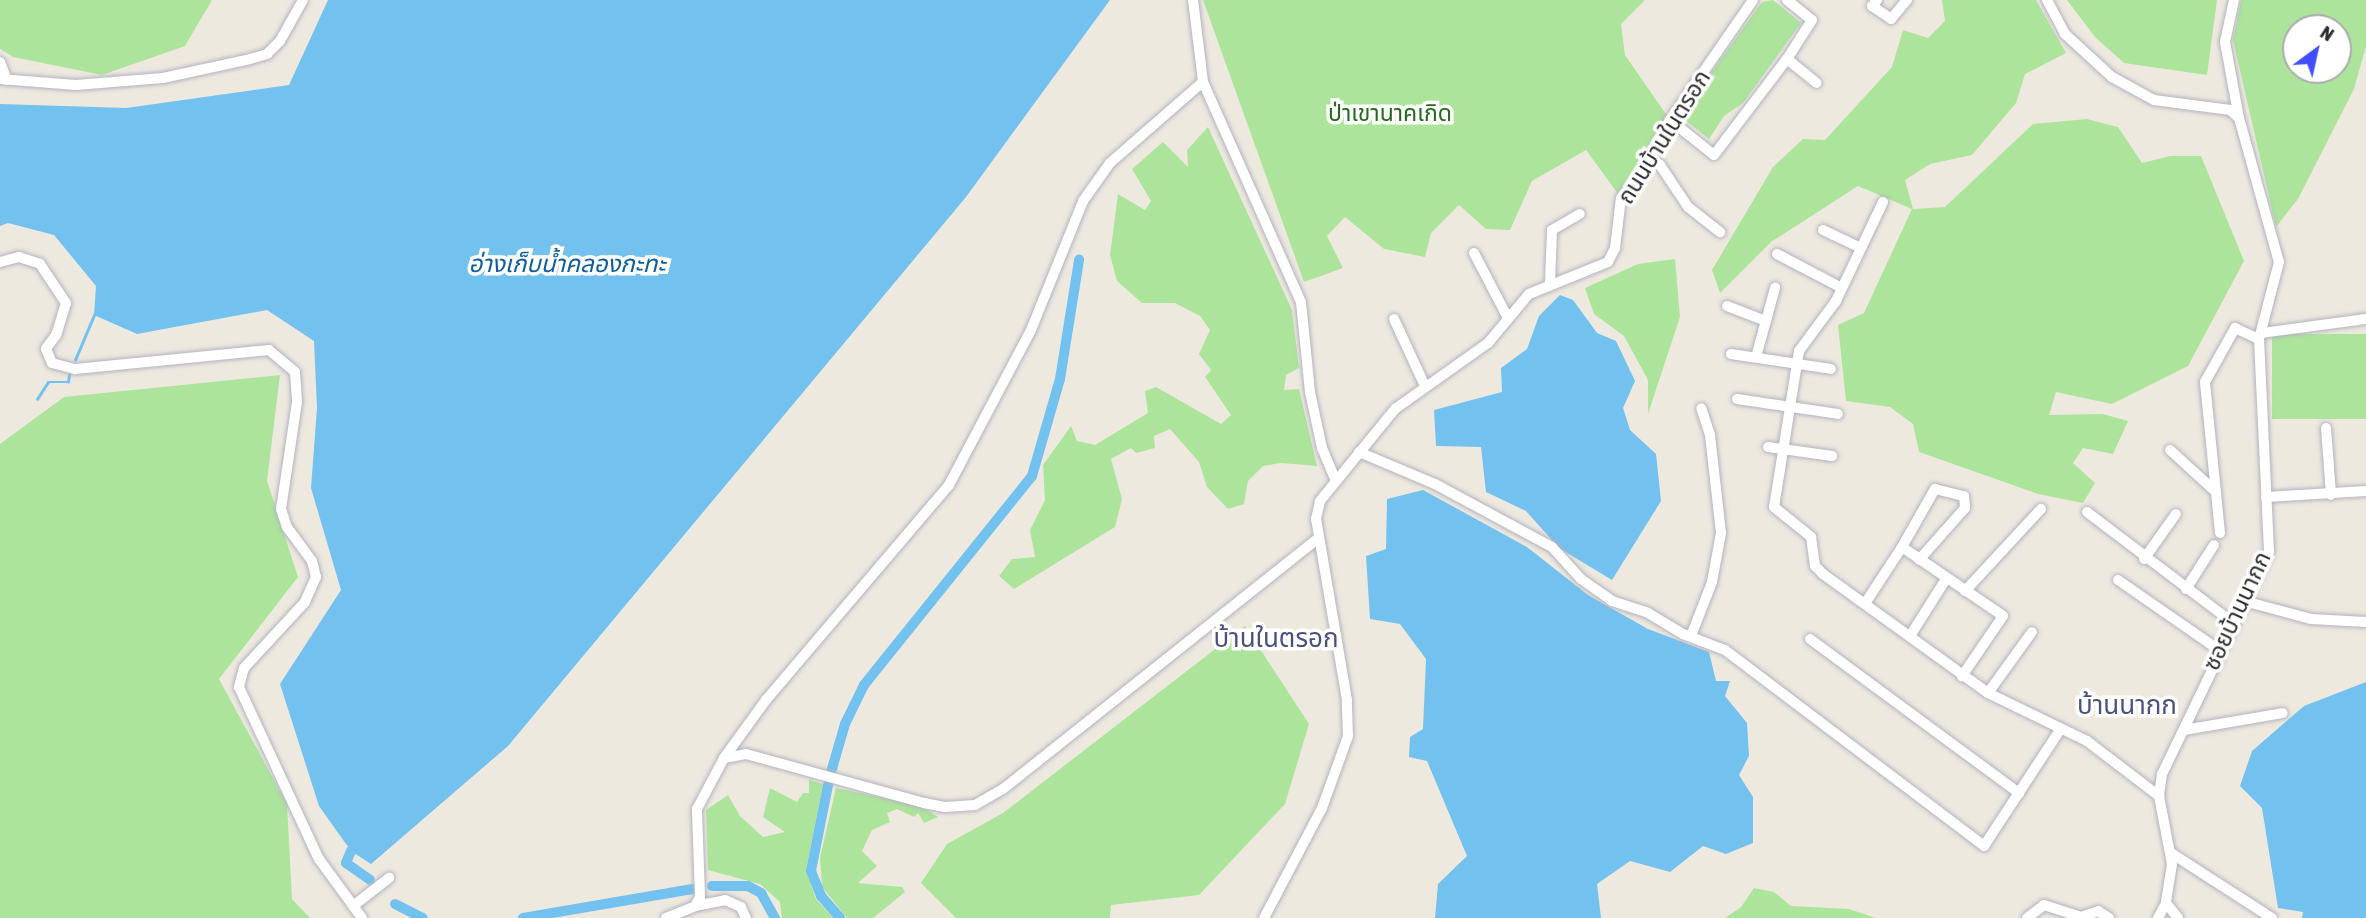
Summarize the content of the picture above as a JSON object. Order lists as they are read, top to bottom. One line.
{"streets":{"street":["ถนนบ้านในตรอก","ซอยบ้านนากก"]},"districts":["บ้านในตรอก","บ้านนากก"],"water":["อ่างเก็บน้ำคลองกะทะ"],"parks":["ป่าเขานาคเกิด"],"north":"top right"}
